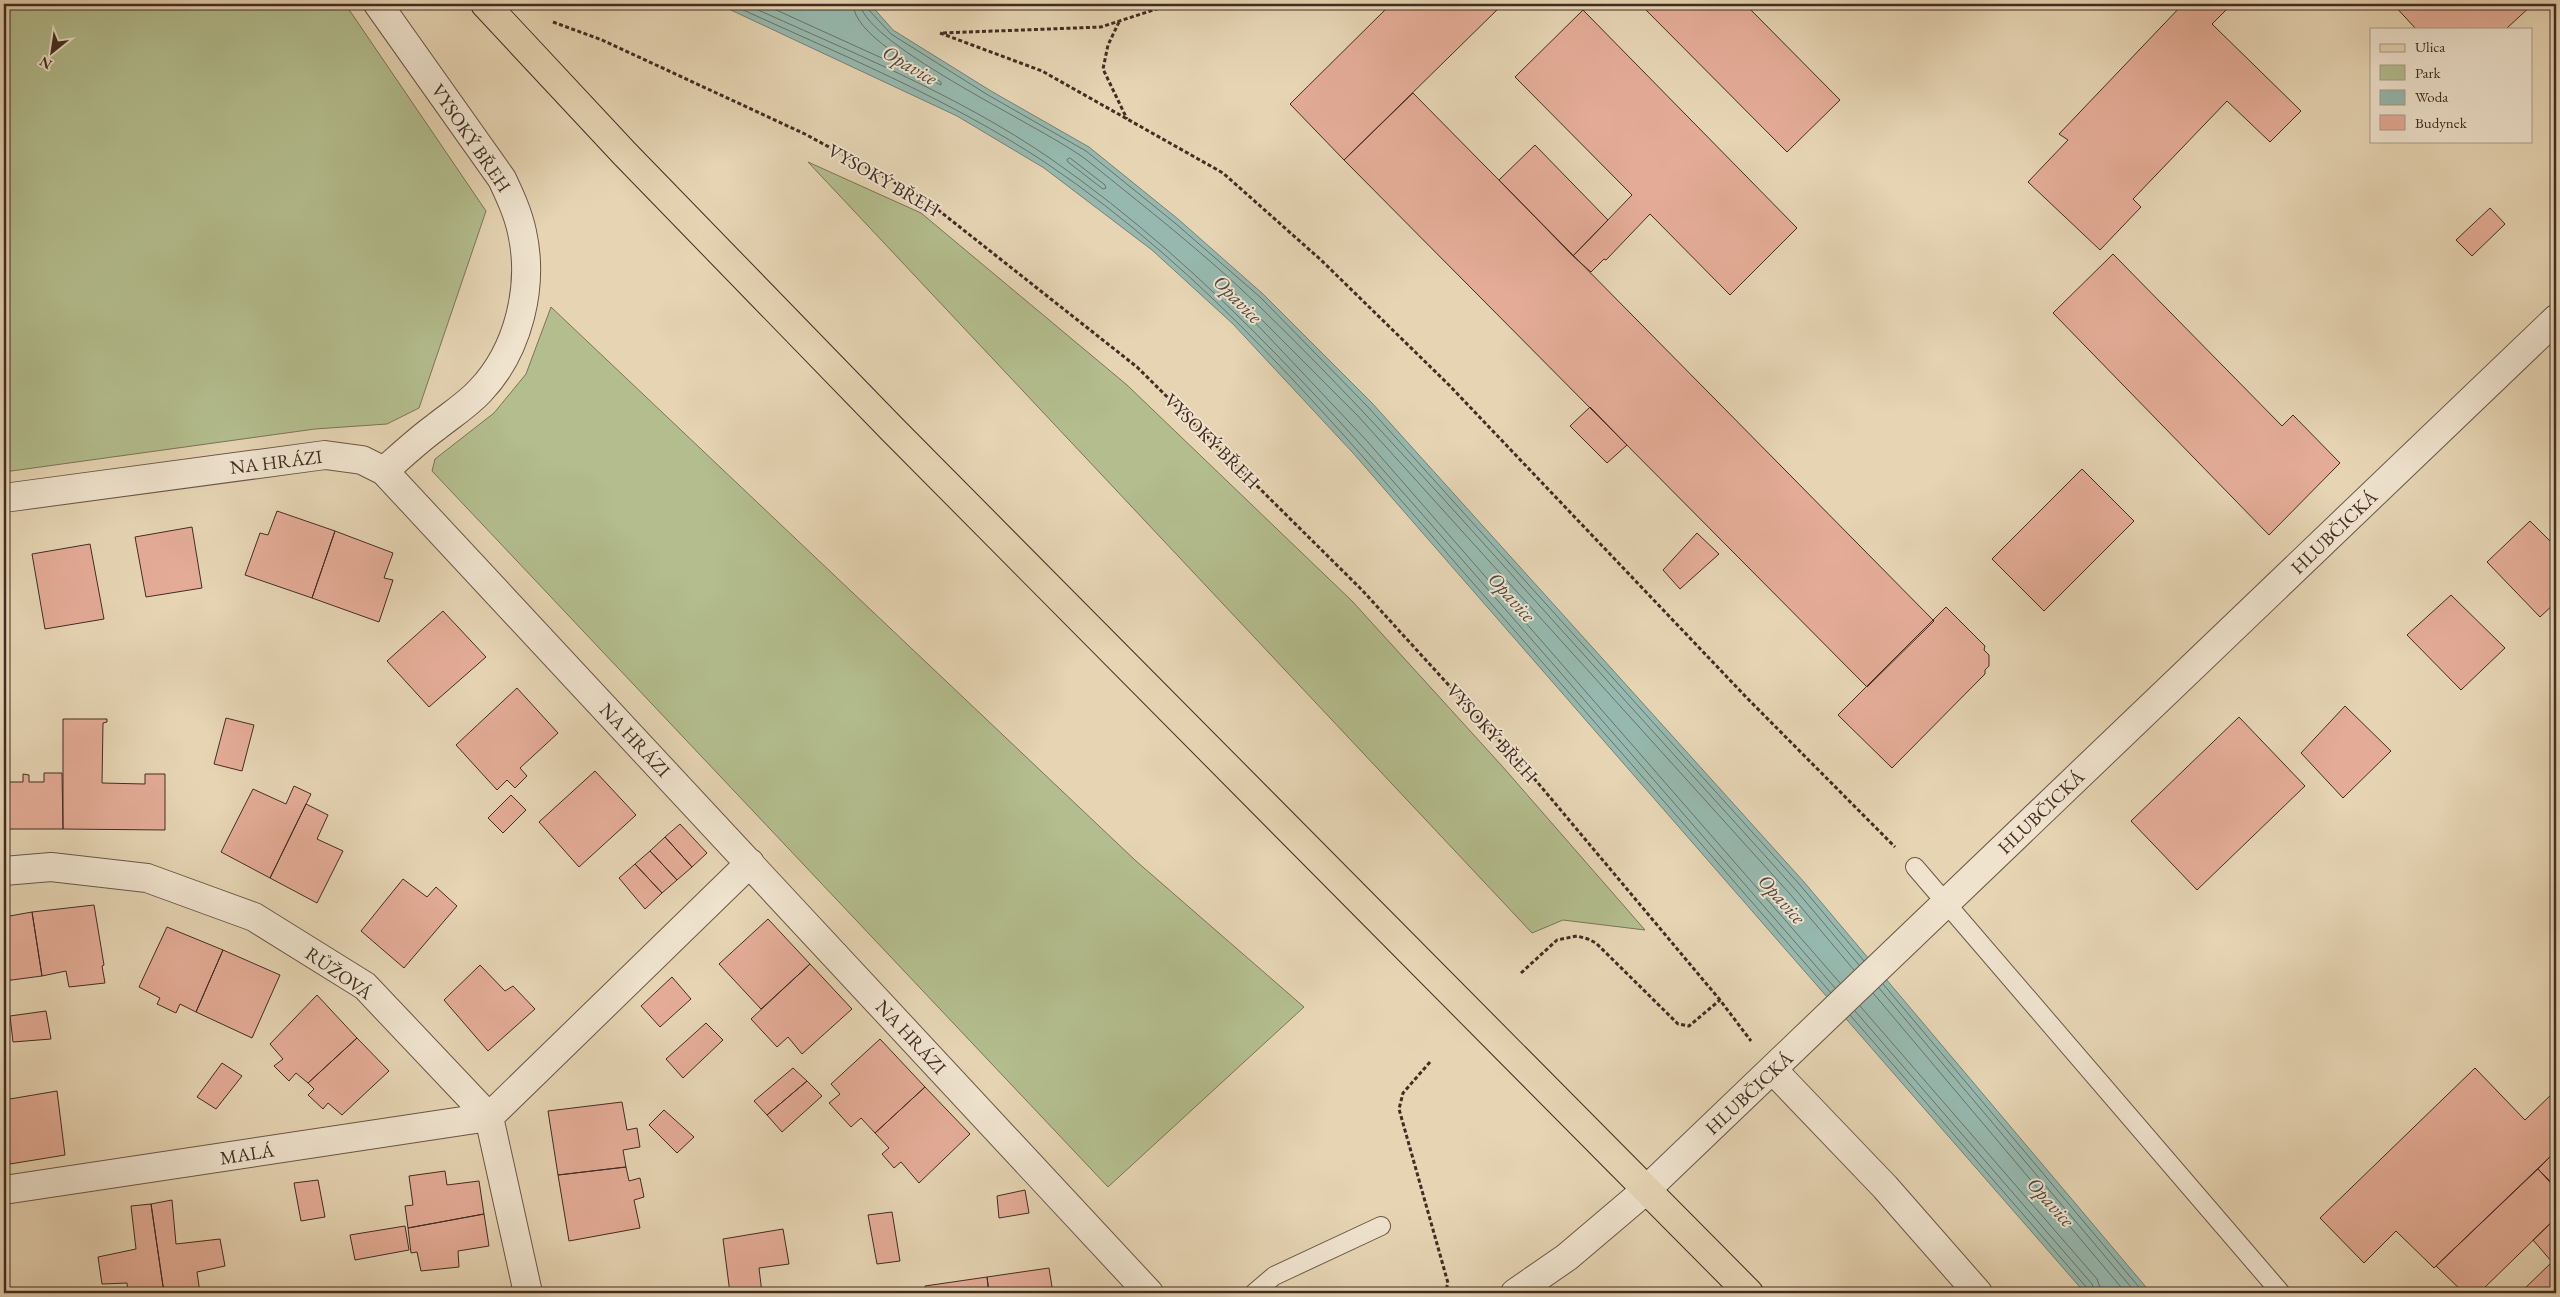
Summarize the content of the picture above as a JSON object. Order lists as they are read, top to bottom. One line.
{"streets":{"street":["VYSOKÝ BŘEH","NA HRÁZI","HLUBČICKÁ","RŮŽOVÁ","MALÁ"]},"crossings":[["VYSOKÝ BŘEH","NA HRÁZI"],["VYSOKÝ BŘEH","HLUBČICKÁ"],["RŮŽOVÁ","MALÁ"]],"water":["Opavice"],"legend":["Ulica","Park","Woda","Budynek"],"north":"bottom left"}
